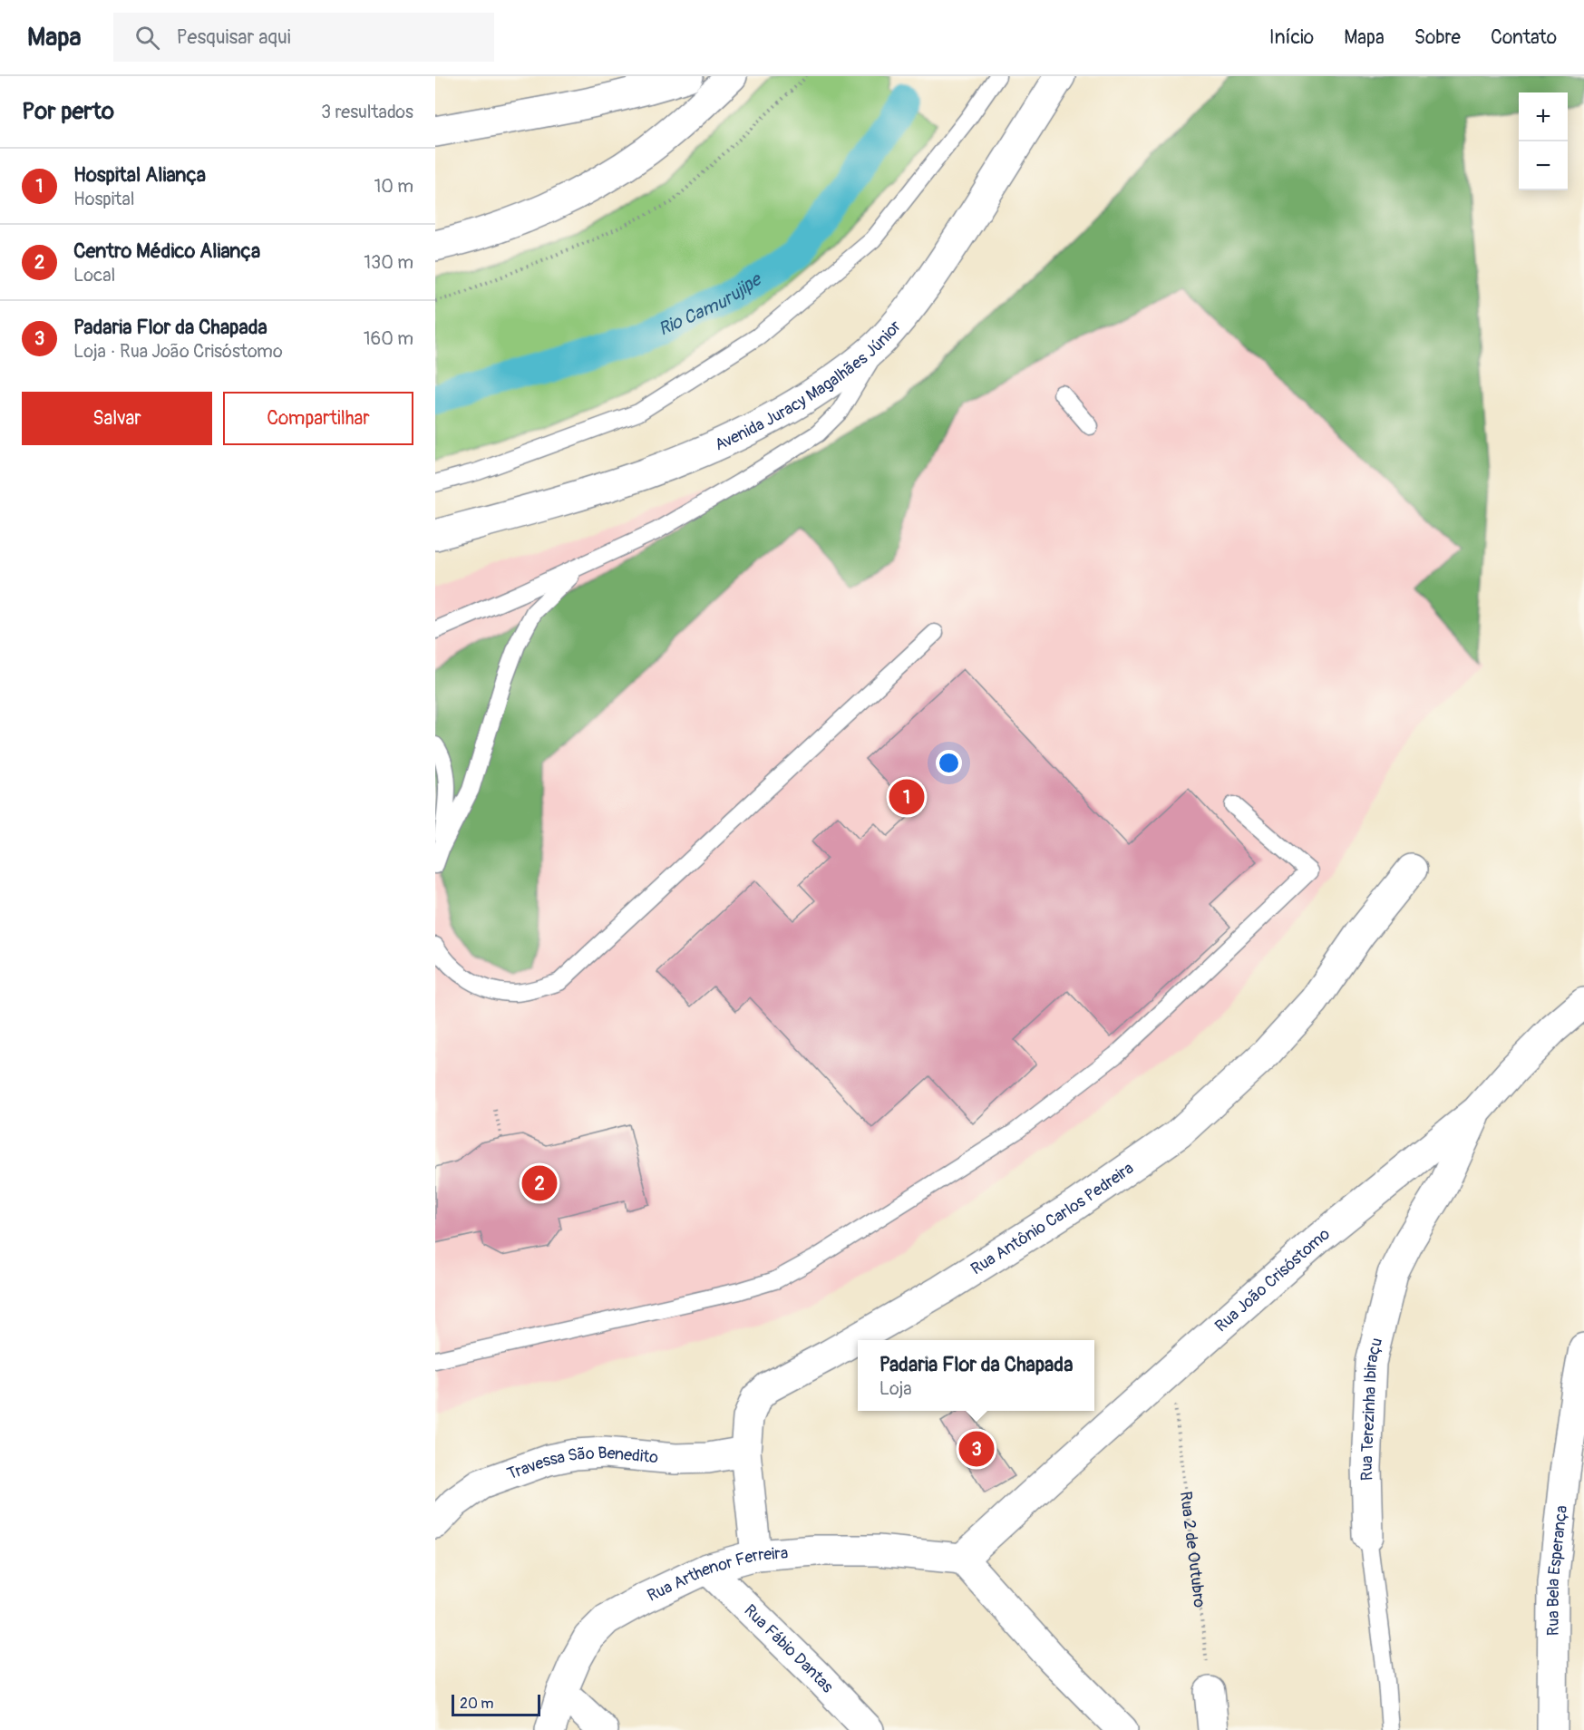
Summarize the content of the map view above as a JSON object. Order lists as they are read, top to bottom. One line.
{"streets":{"street":["Avenida Juracy Magalhães Júnior","Rua Antônio Carlos Pedreira","Rua João Crisóstomo","Rua Terezinha Ibiraçu","Travessa São Benedito","Rua Bela Esperança","Rua Arthenor Ferreira","Rua Fábio Dantas"],"path":["Rua 2 de Outubro"]},"crossings":[["Rua Antônio Carlos Pedreira","Travessa São Benedito"],["Rua Antônio Carlos Pedreira","Rua Arthenor Ferreira"],["Rua João Crisóstomo","Rua Terezinha Ibiraçu"],["Rua João Crisóstomo","Rua 2 de Outubro"],["Rua João Crisóstomo","Rua Arthenor Ferreira"],["Rua Arthenor Ferreira","Rua Fábio Dantas"]],"water":["Rio Camurujipe"],"scale_bar":"20 m","page":{"header":"Mapa","search":"Pesquisar aqui","nav":["Início","Mapa","Sobre","Contato"],"heading":["Por perto","3 resultados"],"map_buttons":["+","−"],"list":[{"mark":"1","name":"Hospital Aliança","note":"Hospital","value":"10 m"},{"mark":"2","name":"Centro Médico Aliança","note":"Local","value":"130 m"},{"mark":"3","name":"Padaria Flor da Chapada","note":"Loja · Rua João Crisóstomo","value":"160 m"}],"buttons":["Salvar","Compartilhar"],"pins":["1","2","3"],"popup":["Padaria Flor da Chapada","Loja"],"scale":"20 m"}}
